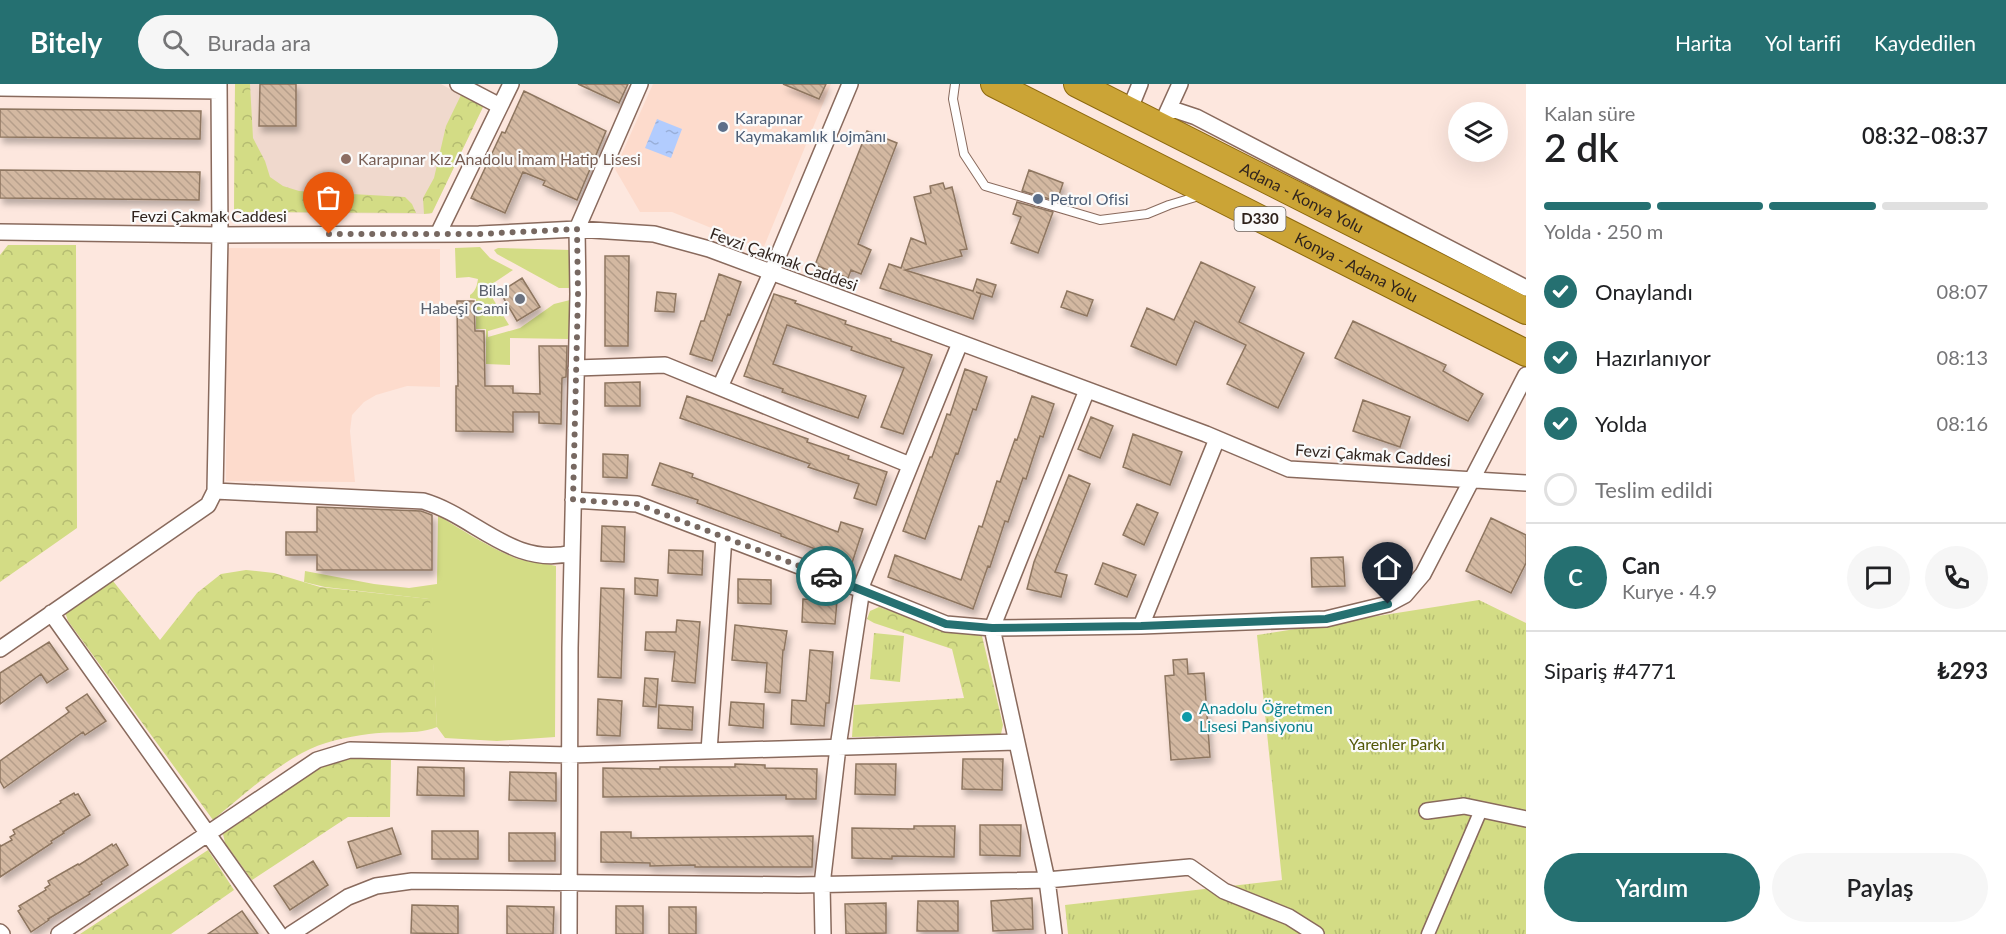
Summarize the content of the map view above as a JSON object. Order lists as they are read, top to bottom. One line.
{"streets":{"highway":["Adana - Konya Yolu","D330","Konya - Adana Yolu"],"street":["Fevzi Çakmak Caddesi"]},"parks":["Yarenler Parkı"],"places":["Karapınar Kaymakamlık Lojmanı","Karapınar Kız Anadolu İmam Hatip Lisesi","Petrol Ofisi","Bilal Habeşi Cami","Anadolu Öğretmen Lisesi Pansiyonu"],"page":{"header":"Bitely","search":"Burada ara","nav":["Harita","Yol tarifi","Kaydedilen"],"heading":["2 dk","Kalan süre","08:32–08:37"],"panel":["Can","Kurye · 4.9","Sipariş #4771","₺293"],"bar":"Yolda · 250 m","list":[["Onaylandı","08:07"],["Hazırlanıyor","08:13"],["Yolda","08:16"],"Teslim edildi"],"round":"C","buttons":["Yardım","Paylaş"]}}
